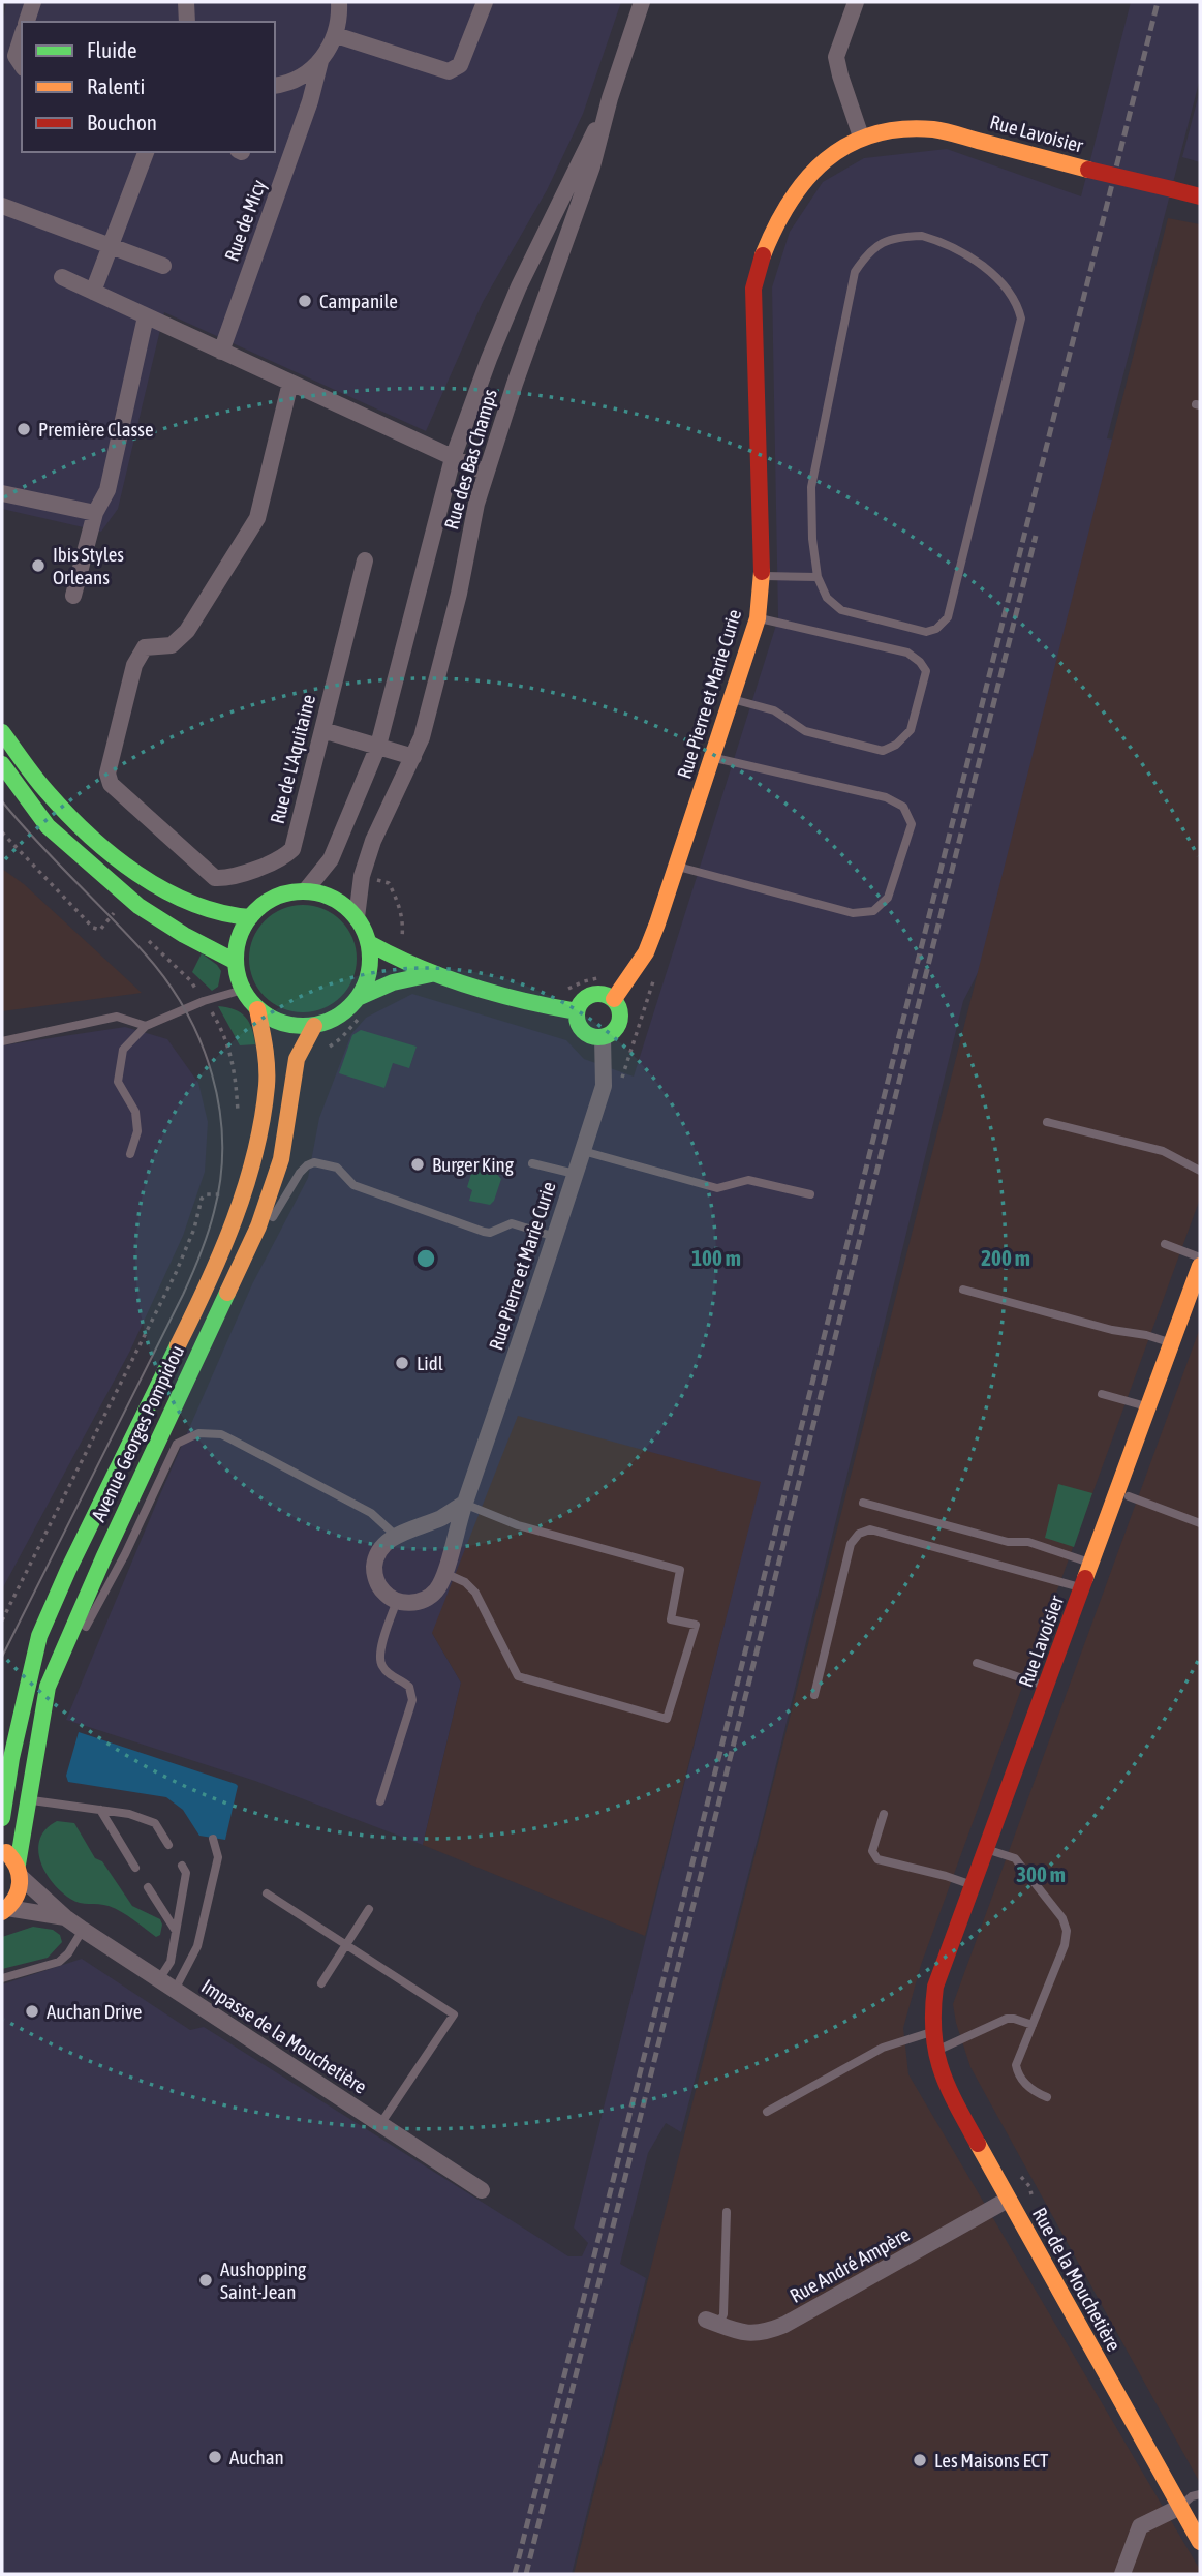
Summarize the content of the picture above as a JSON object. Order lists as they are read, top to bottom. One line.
{"streets":{"street":["Rue Lavoisier","Rue de Micy","Rue des Bas Champs","Rue Pierre et Marie Curie","Rue de L'Aquitaine","Avenue Georges Pompidou","Impasse de la Mouchetière","Rue André Ampère","Rue de la Mouchetière"]},"crossings":[["Rue Lavoisier","Rue Pierre et Marie Curie"],["Rue Lavoisier","Rue de la Mouchetière"],["Rue des Bas Champs","Avenue Georges Pompidou"],["Avenue Georges Pompidou","Impasse de la Mouchetière"],["Rue André Ampère","Rue de la Mouchetière"]],"places":["Campanile","Première Classe","Ibis Styles Orleans","Burger King","Lidl","Auchan Drive","Aushopping Saint-Jean","Auchan","Les Maisons ECT"],"legend":["Fluide","Ralenti","Bouchon"],"rings":["100 m","200 m","300 m"]}
